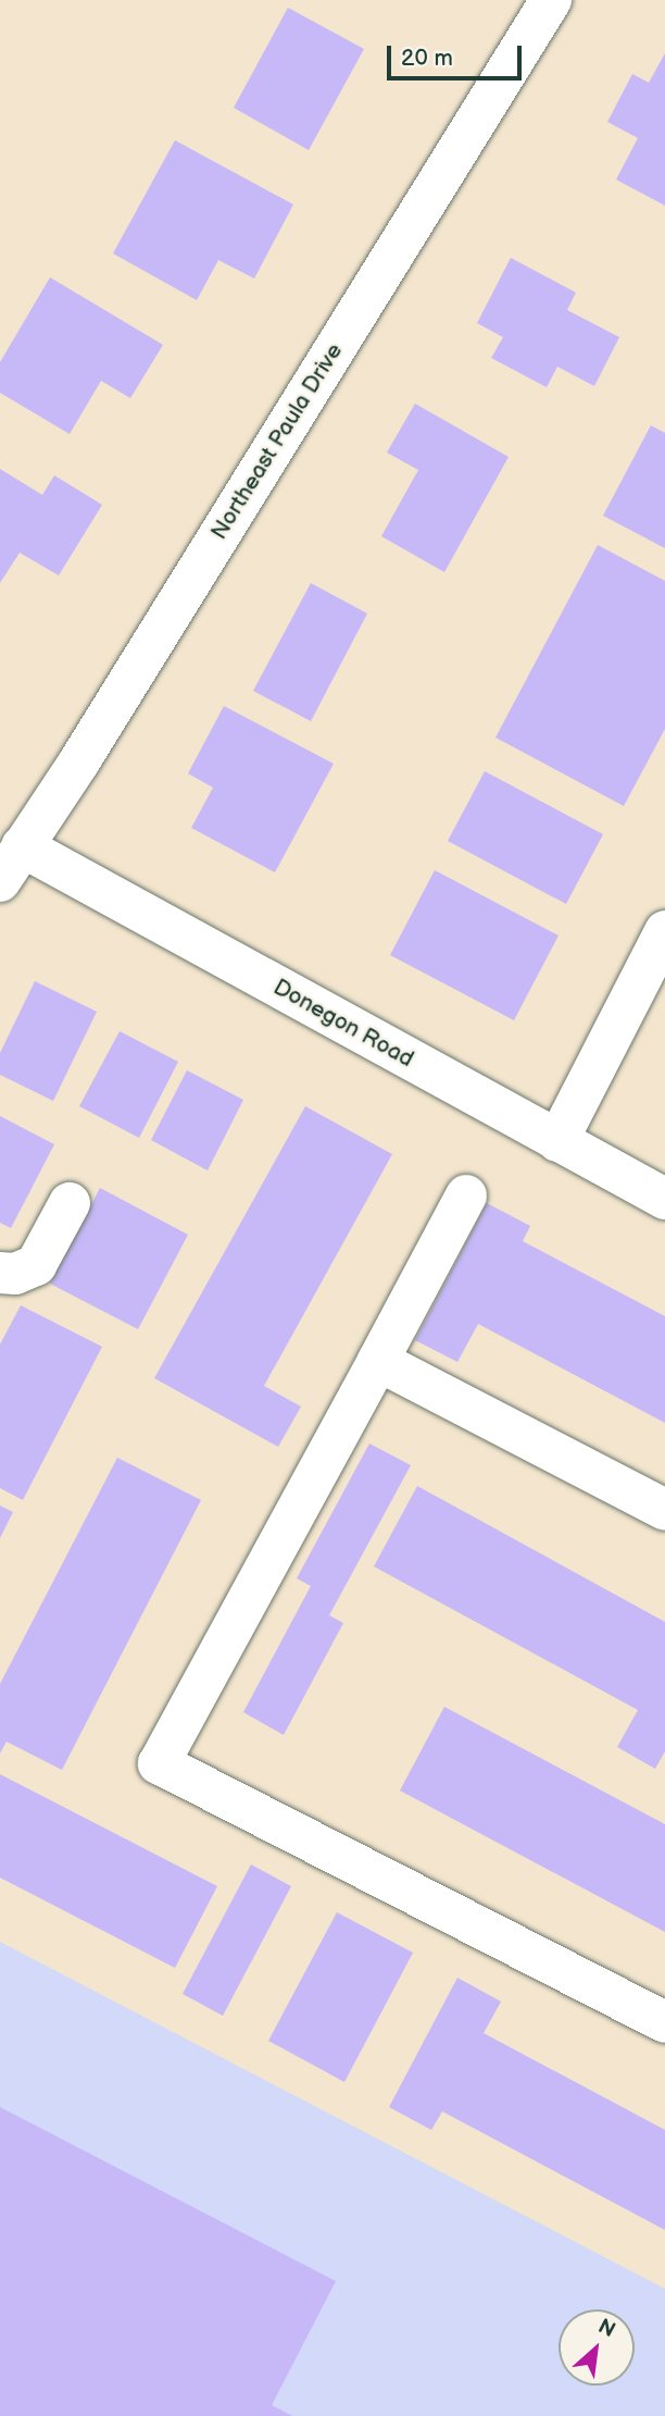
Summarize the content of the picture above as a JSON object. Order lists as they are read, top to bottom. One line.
{"streets":{"street":["Northeast Paula Drive","Donegon Road"]},"crossings":[["Northeast Paula Drive","Donegon Road"]],"scale_bar":"20 m","north":"top right"}
